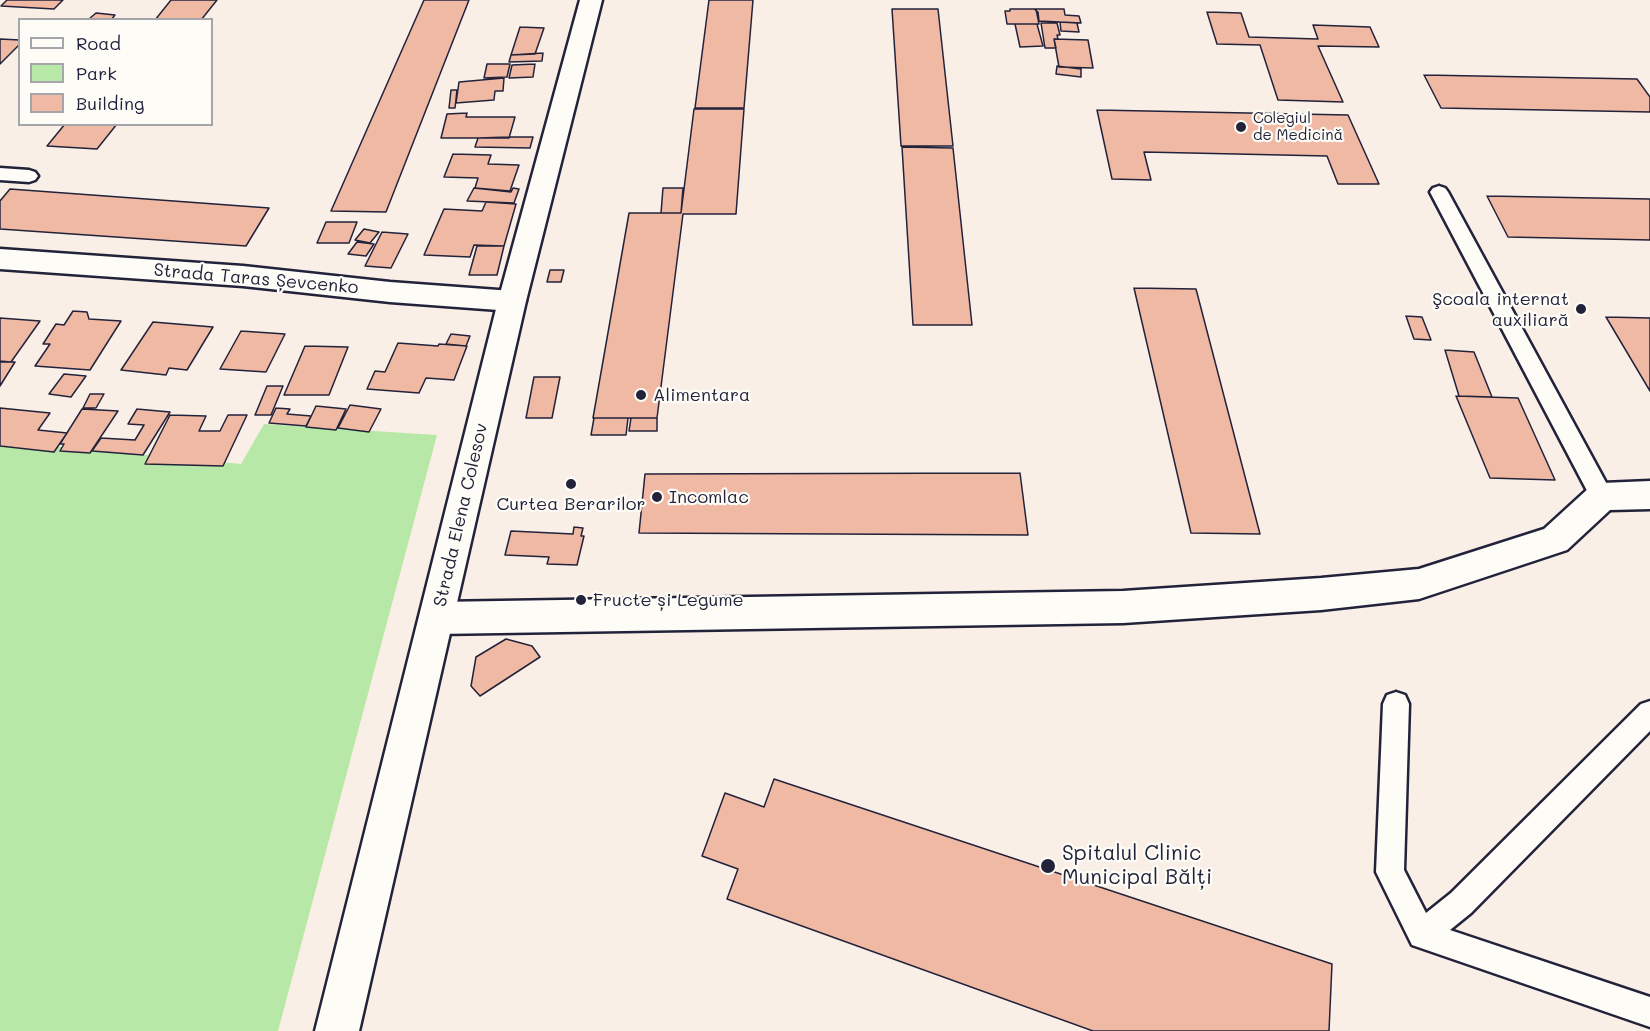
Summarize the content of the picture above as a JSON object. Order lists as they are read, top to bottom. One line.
{"streets":{"street":["Strada Taras Șevcenko","Strada Elena Colesov"]},"crossings":[["Strada Taras Șevcenko","Strada Elena Colesov"]],"places":["Colegiul de Medicină","Şcoala internat auxiliară","Alimentara","Curtea Berarilor","Incomlac","Fructe și Legume","Spitalul Clinic Municipal Bălți"],"legend":["Road","Park","Building"]}
